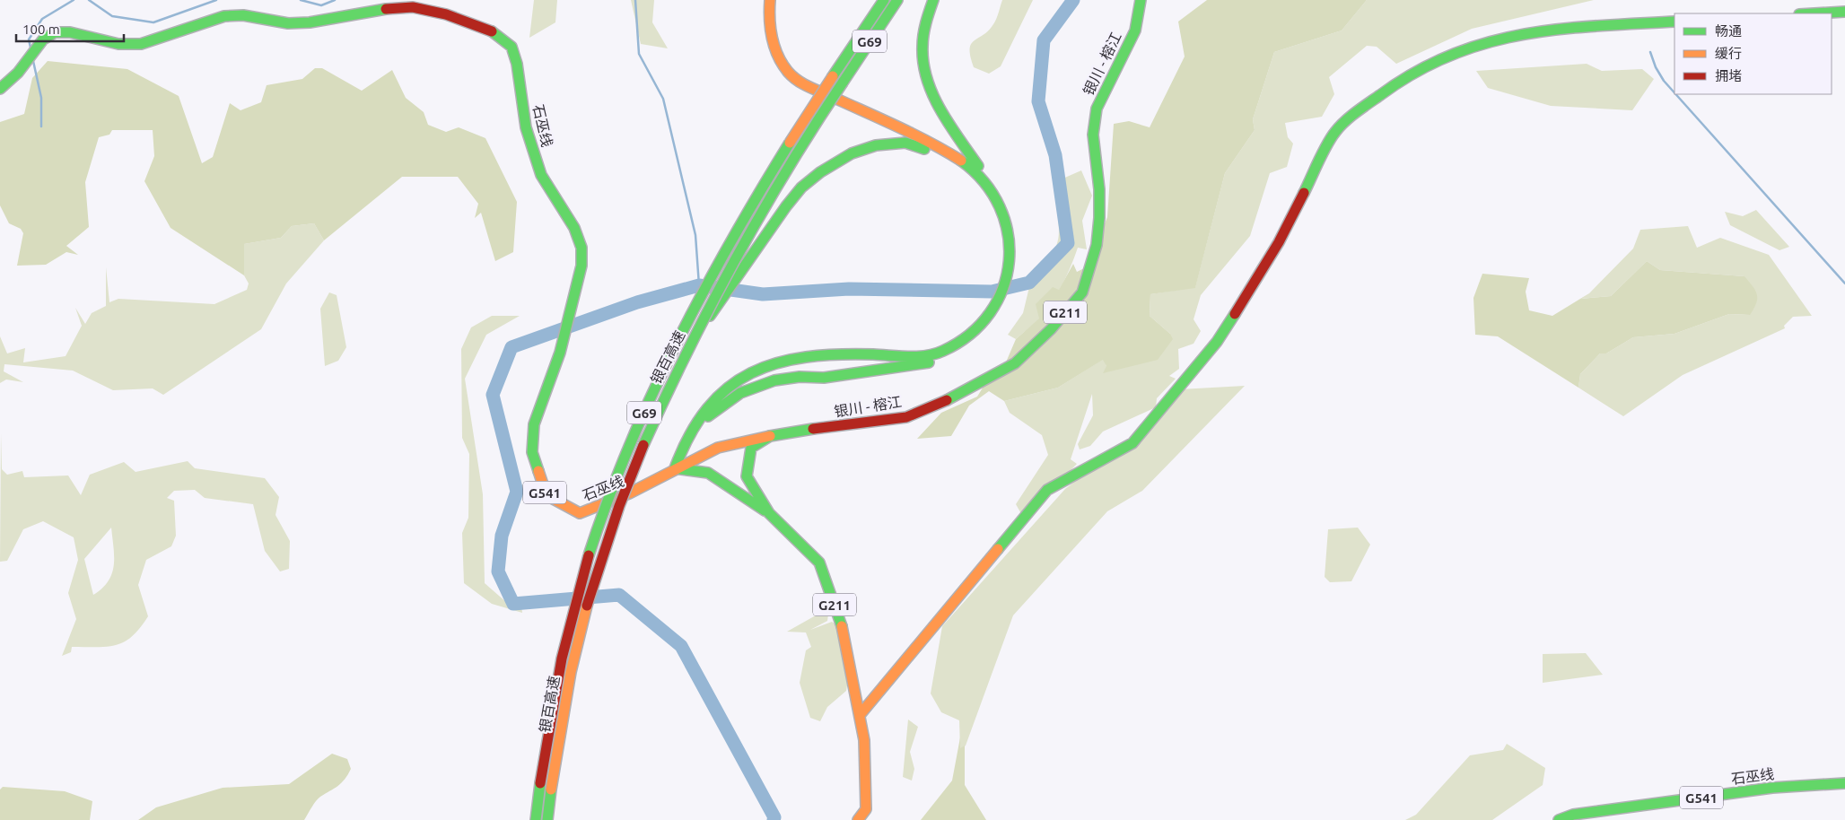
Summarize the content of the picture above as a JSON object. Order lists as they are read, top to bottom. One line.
{"streets":{"main road":["G69","银川 - 榕江","石巫线","G211","银百高速","G541"]},"legend":["畅通","缓行","拥堵"],"scale_bar":"100 m"}
